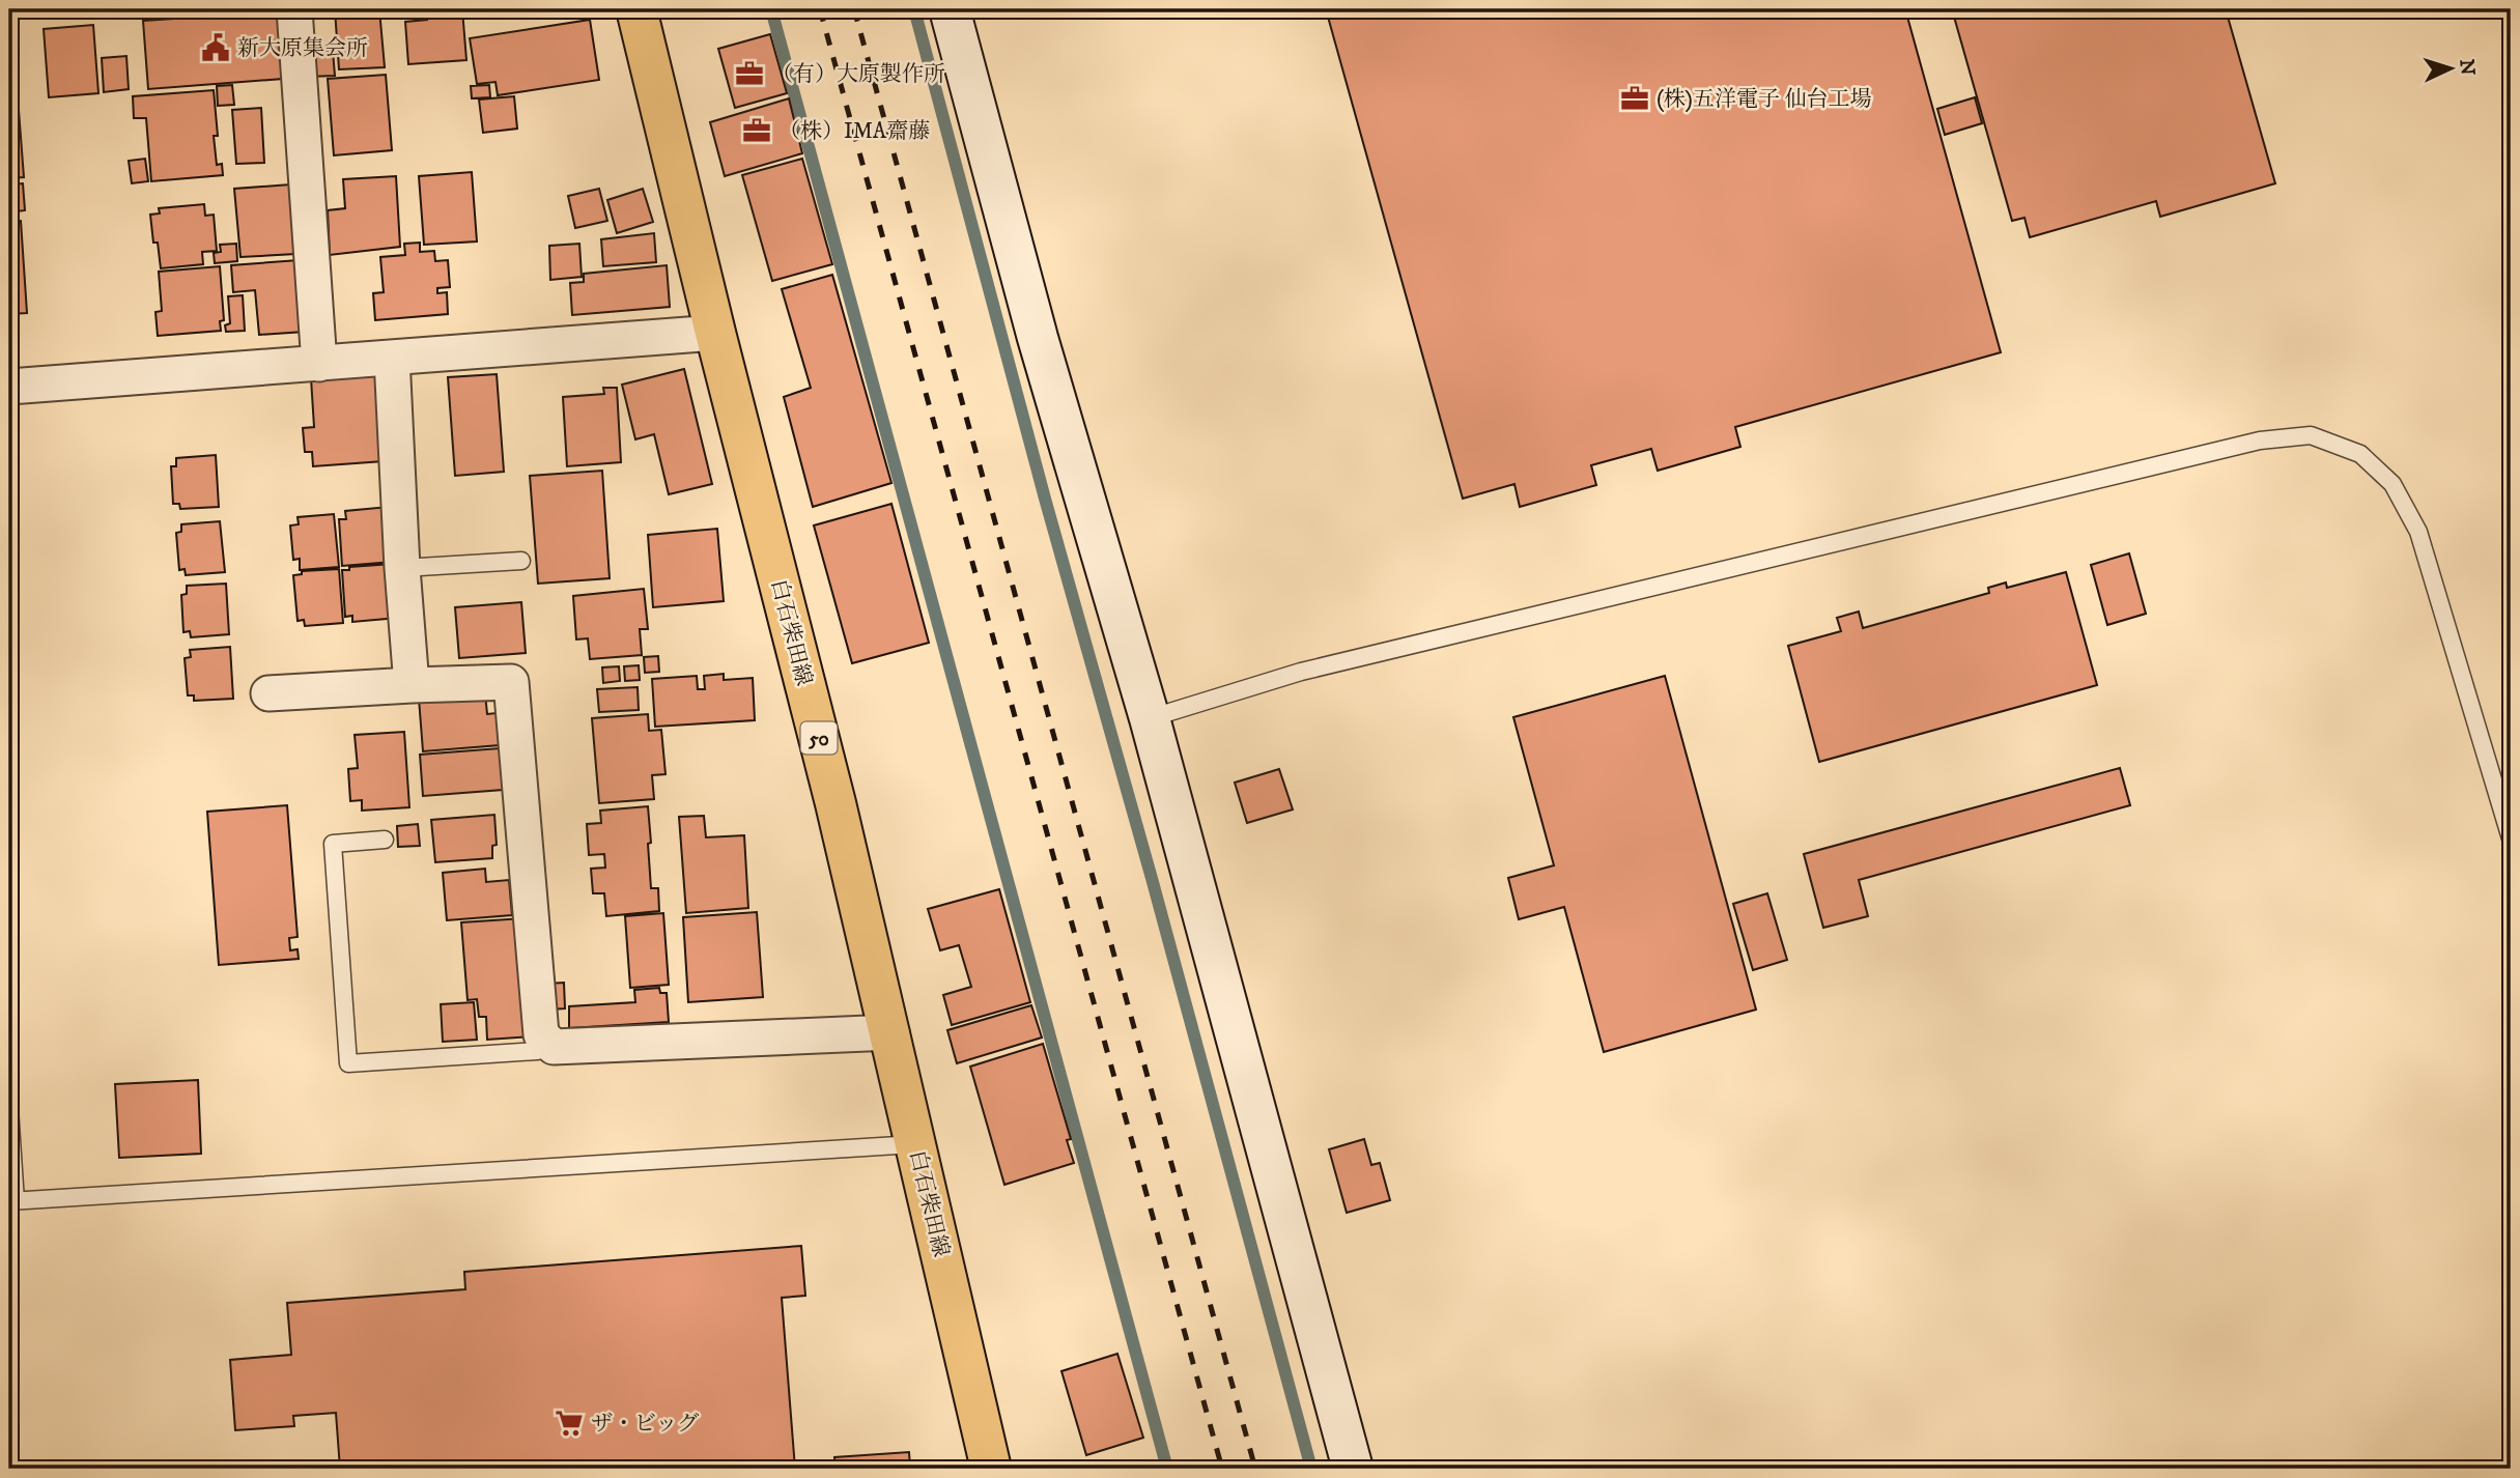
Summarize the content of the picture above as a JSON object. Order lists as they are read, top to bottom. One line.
{"streets":{"main road":["白石柴田線","50"]},"places":{"public building":["新大原集会所"],"office":["（有）大原製作所","(株)五洋電子 仙台工場","（株）IMA齋藤"],"supermarket":["ザ・ビッグ"]},"north":"right"}
